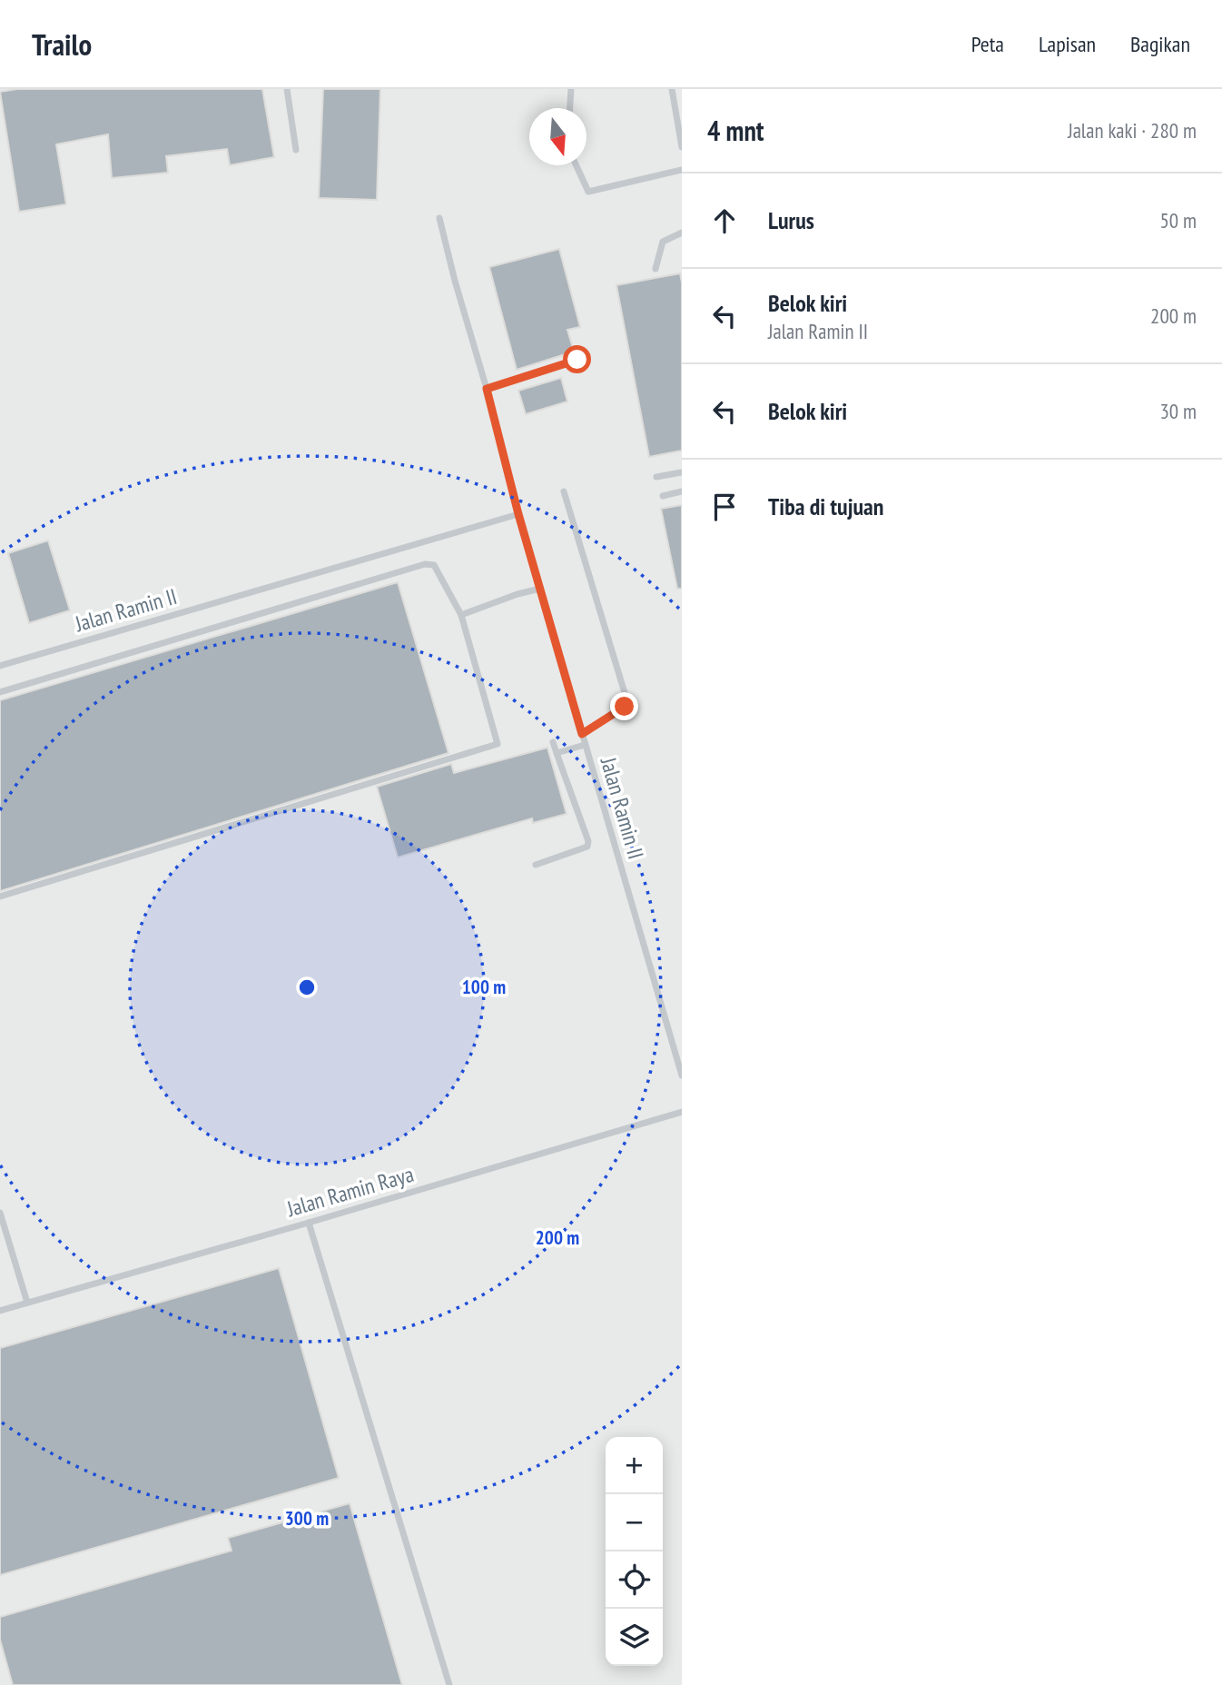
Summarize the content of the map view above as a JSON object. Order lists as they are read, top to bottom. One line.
{"streets":{"lane":["Jalan Ramin II","Jalan Ramin Raya"]},"north":"bottom","page":{"header":"Trailo","nav":["Peta","Lapisan","Bagikan"],"heading":["4 mnt","Jalan kaki · 280 m"],"list":[["Lurus","50 m"],["Belok kiri","Jalan Ramin II","200 m"],["Belok kiri","30 m"],"Tiba di tujuan"],"map_buttons":["+","−"]},"rings":["100 m","200 m","300 m"]}
